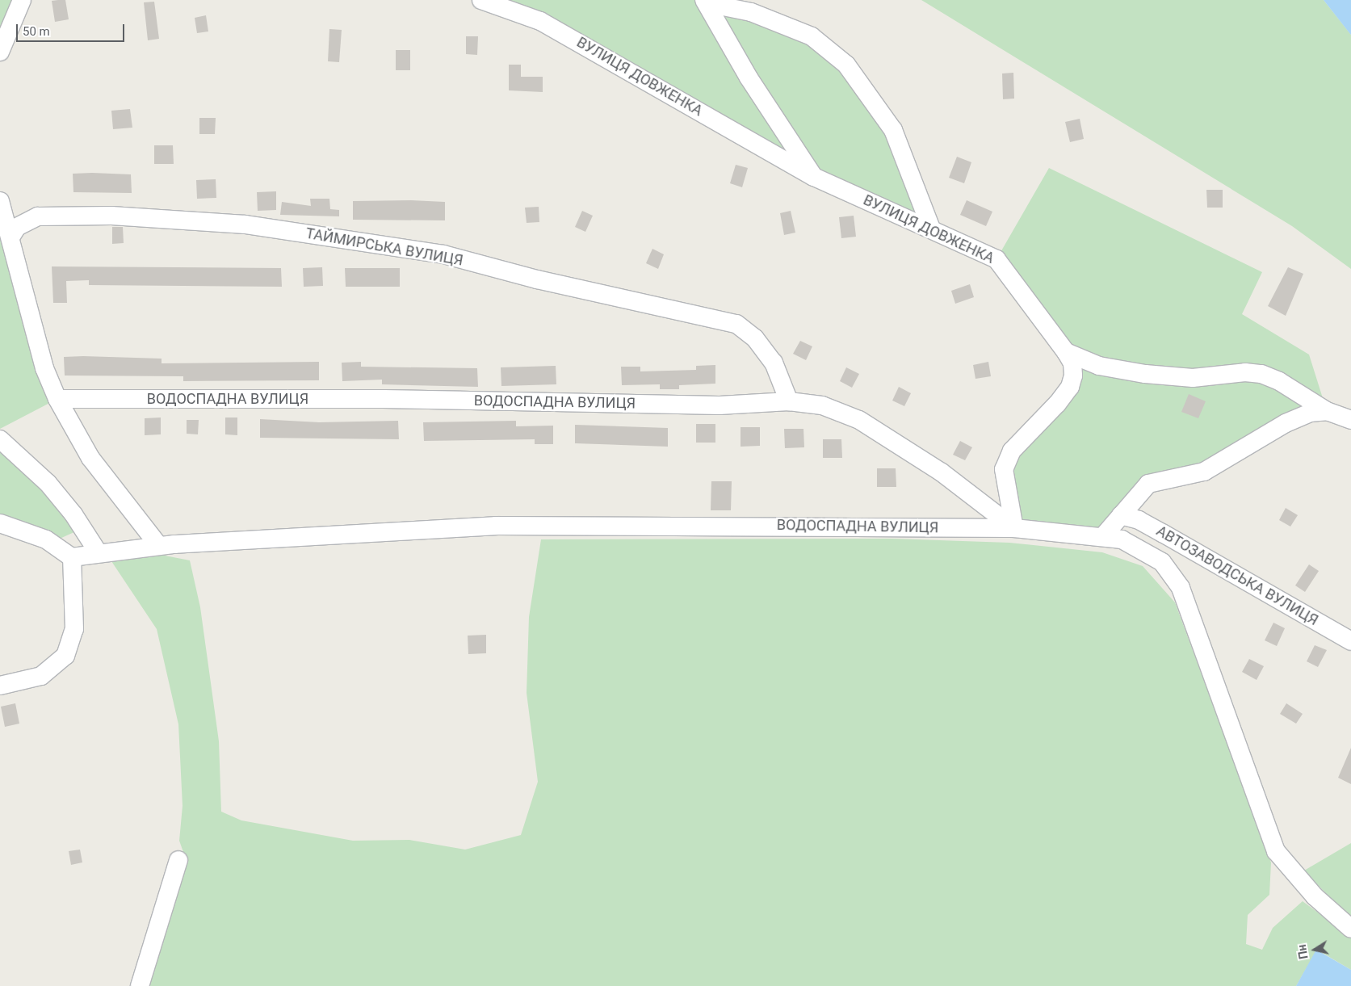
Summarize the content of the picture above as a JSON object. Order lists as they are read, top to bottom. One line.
{"streets":{"street":["ВУЛИЦЯ ДОВЖЕНКА","ТАЙМИРСЬКА ВУЛИЦЯ","ВОДОСПАДНА ВУЛИЦЯ","АВТОЗАВОДСЬКА ВУЛИЦЯ"]},"crossings":[["ВУЛИЦЯ ДОВЖЕНКА","ВОДОСПАДНА ВУЛИЦЯ"],["ТАЙМИРСЬКА ВУЛИЦЯ","ВОДОСПАДНА ВУЛИЦЯ"]],"scale_bar":"50 m","north":"left"}
